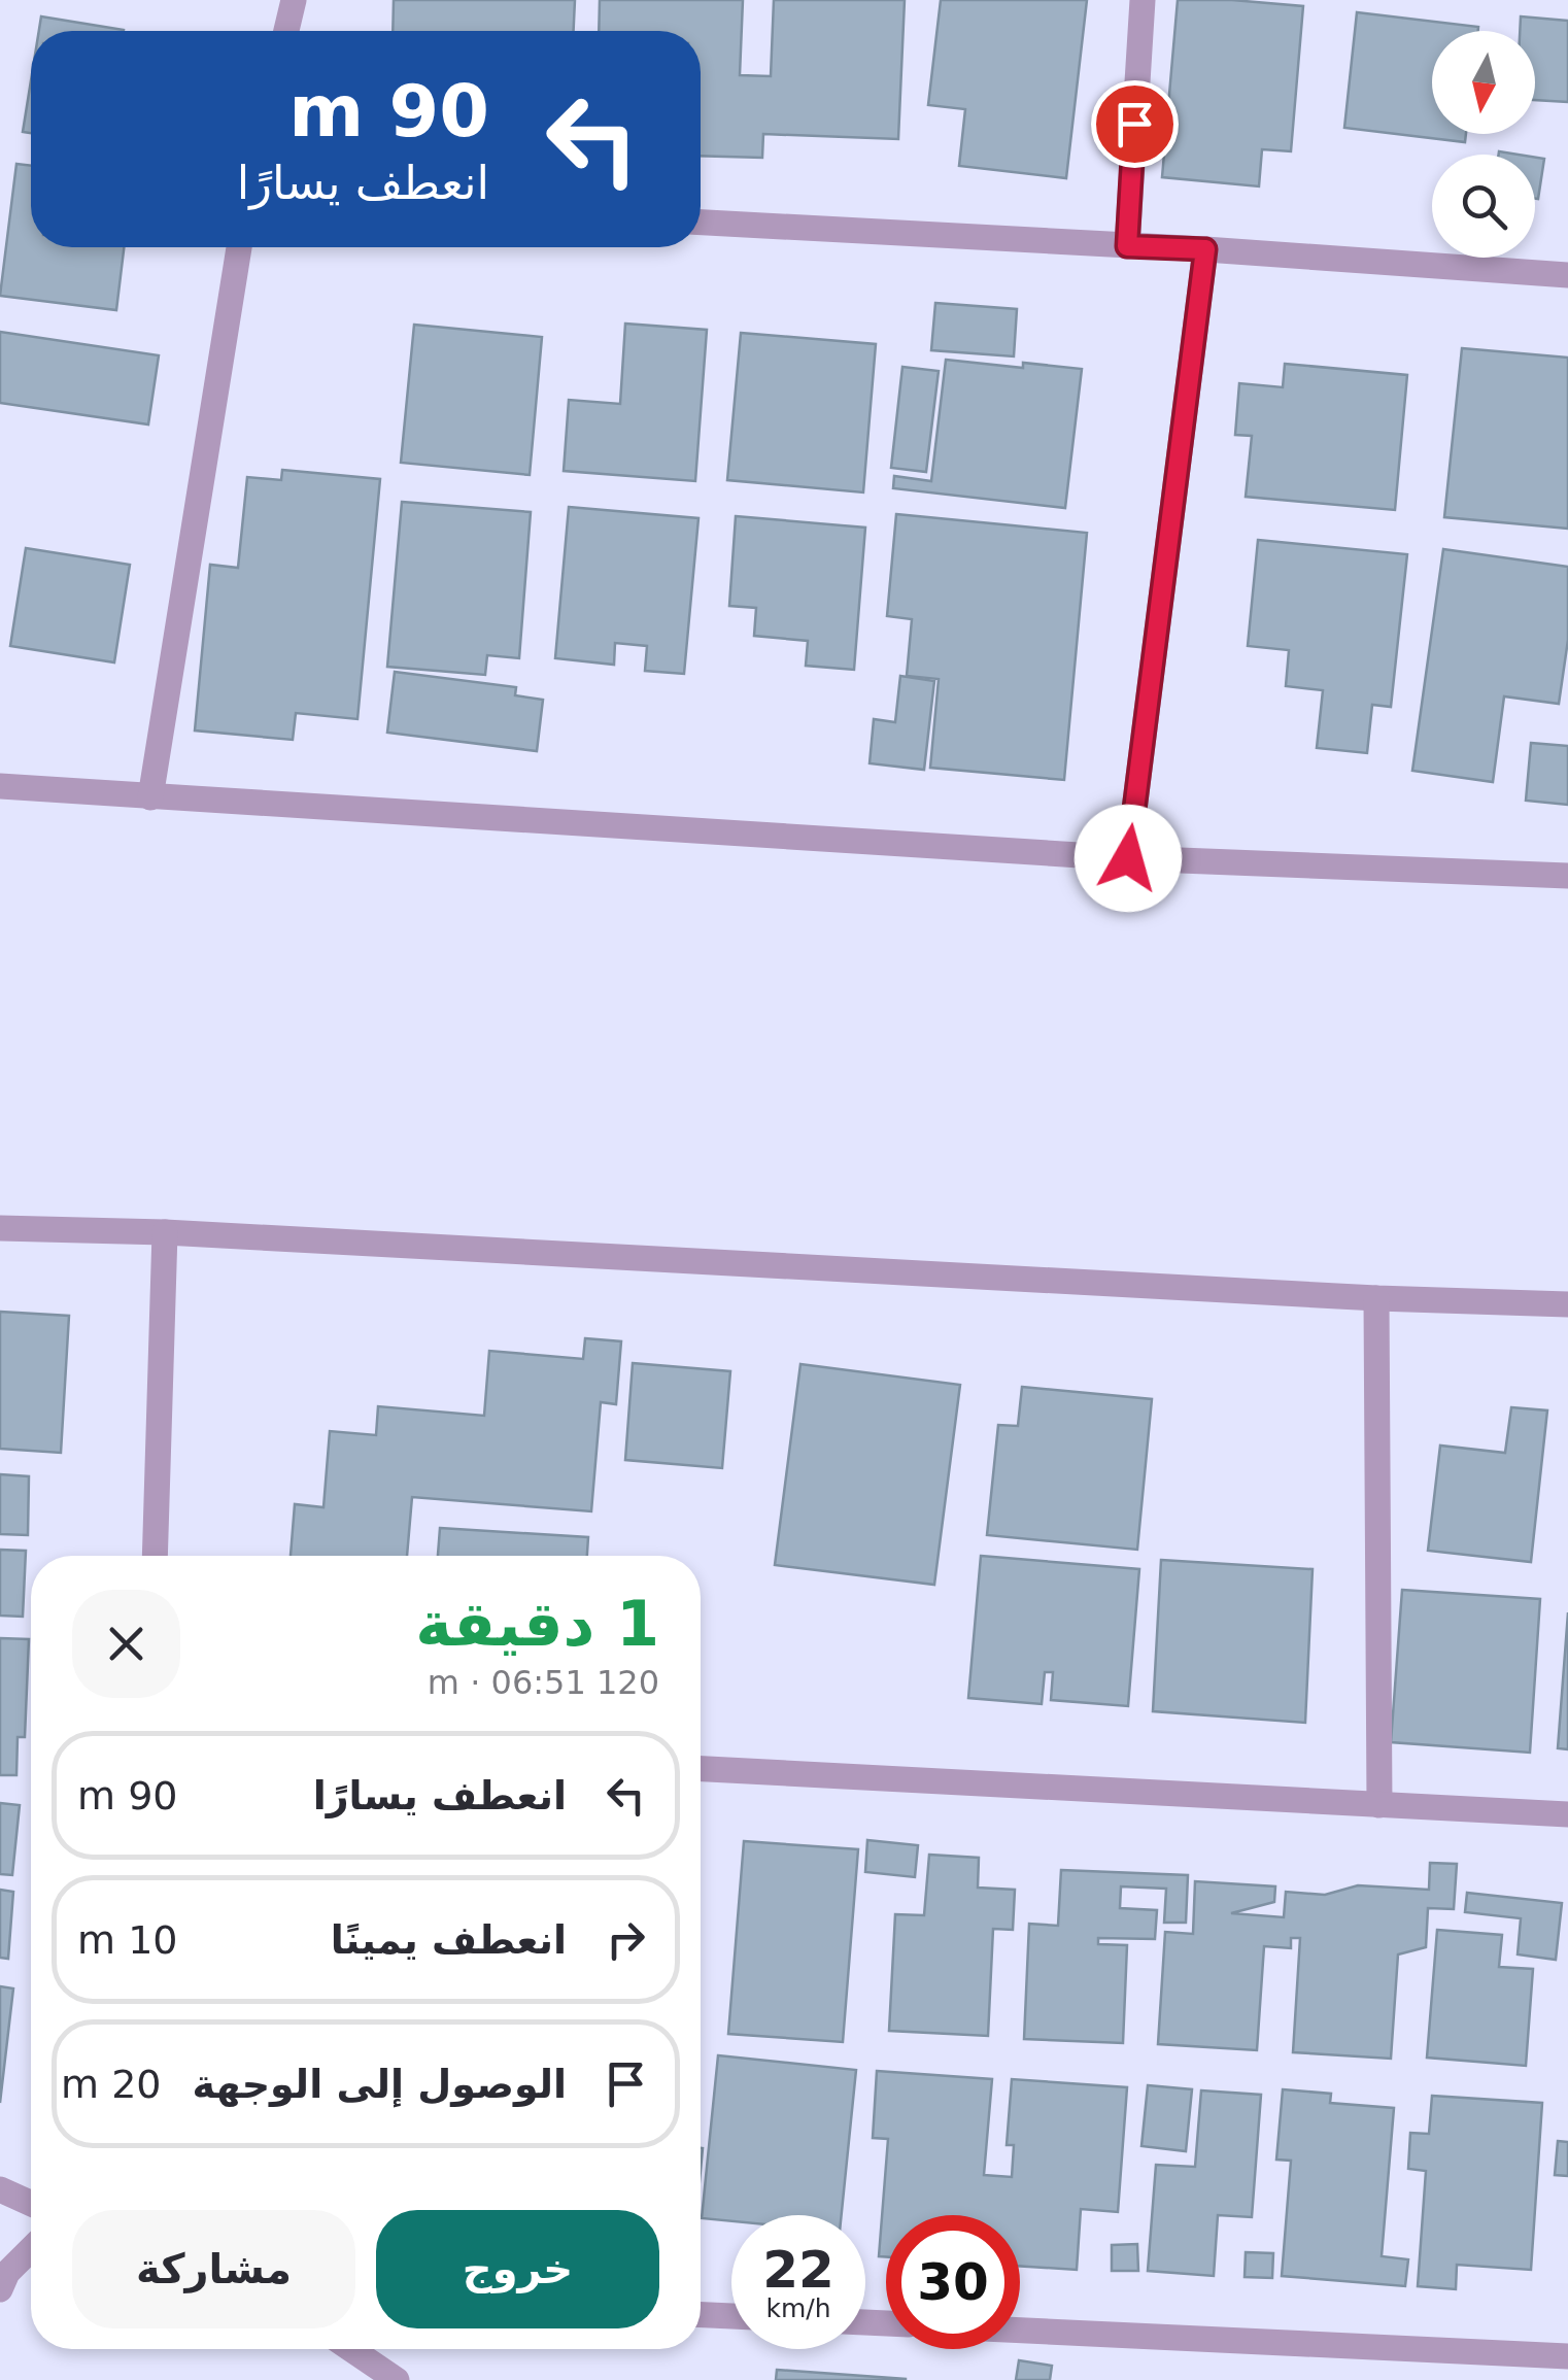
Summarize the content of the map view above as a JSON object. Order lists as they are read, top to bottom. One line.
{"north":"bottom","page":{"turn":["90 m","انعطف يسارًا"],"heading":["1 دقيقة","120 m · 06:51"],"list":[{"name":"انعطف يسارًا","value":"90 m"},{"name":"انعطف يمينًا","value":"10 m"},{"name":"الوصول إلى الوجهة","value":"20 m"}],"buttons":["خروج","مشاركة"],"speed":"22 km/h","limit":"30"}}
